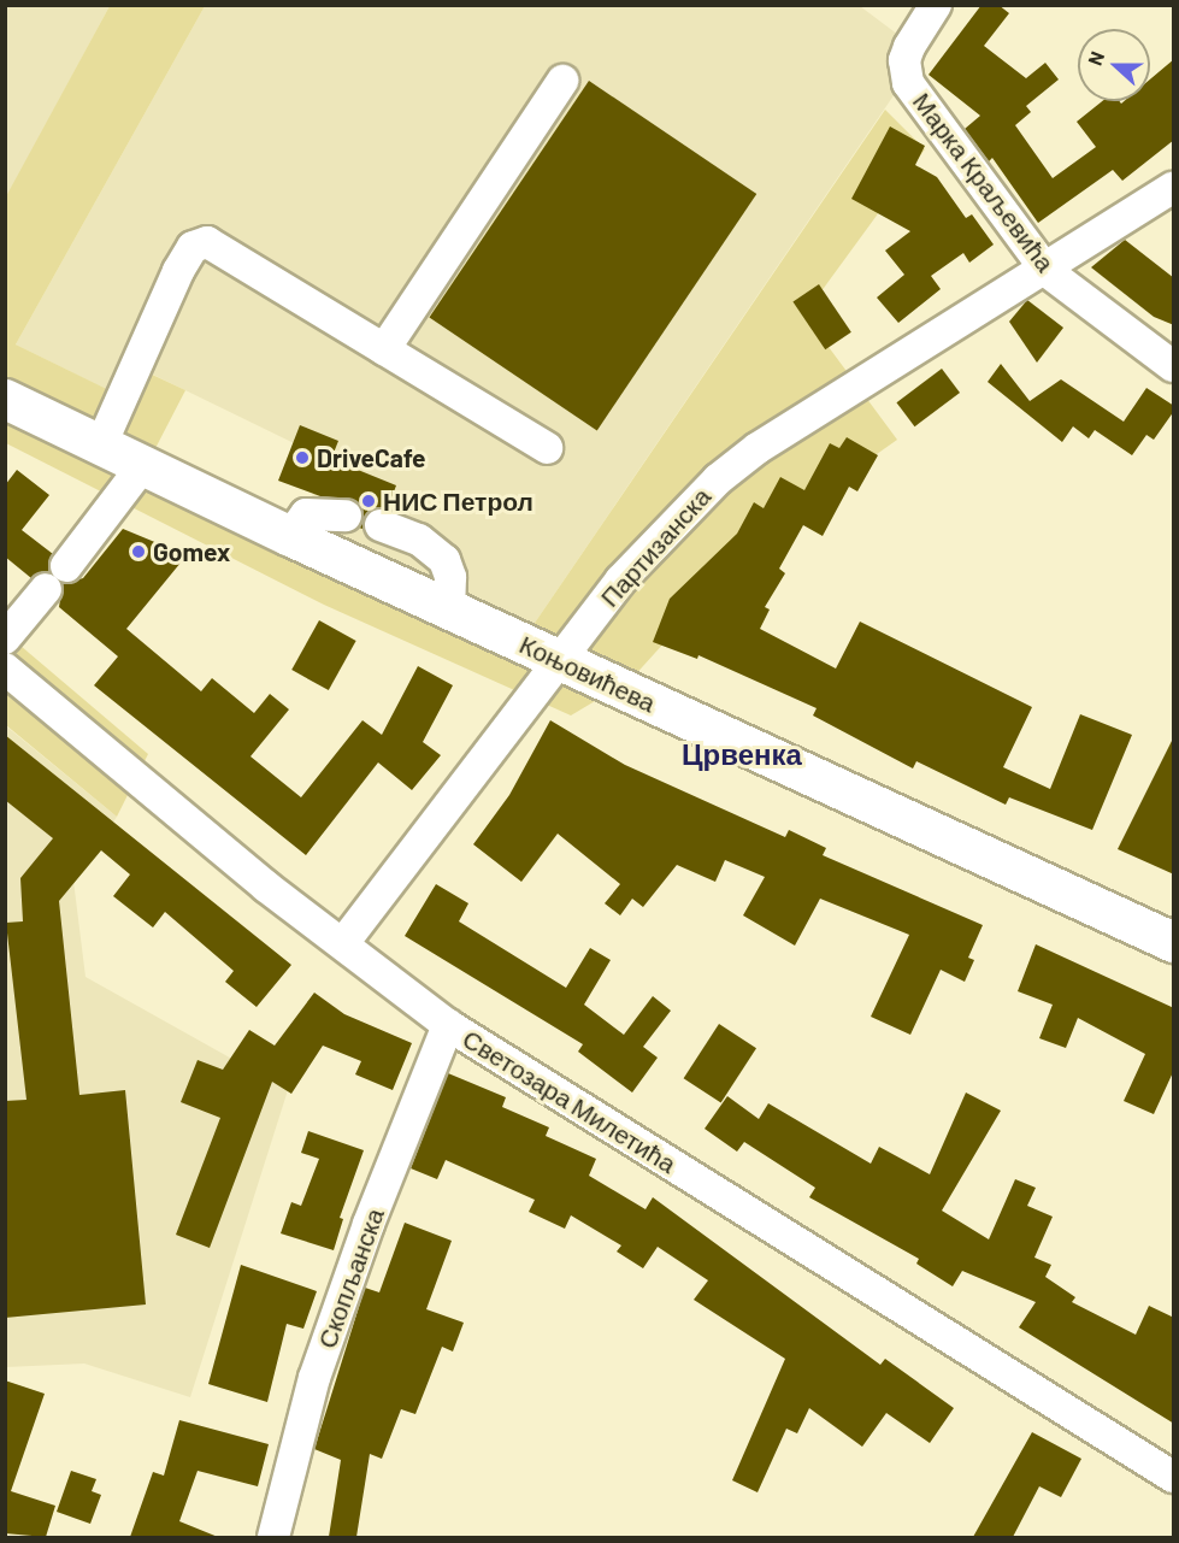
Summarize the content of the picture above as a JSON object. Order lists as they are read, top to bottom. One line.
{"streets":{"main road":["Коњовићева"],"street":["Марка Краљевића","Партизанска","Светозара Милетића","Скопљанска"]},"crossings":[["Марка Краљевића","Партизанска"],["Партизанска","Коњовићева"],["Партизанска","Светозара Милетића"],["Светозара Милетића","Скопљанска"]],"districts":["Црвенка"],"places":["DriveCafe","НИС Петрол","Gomex"],"north":"left"}
